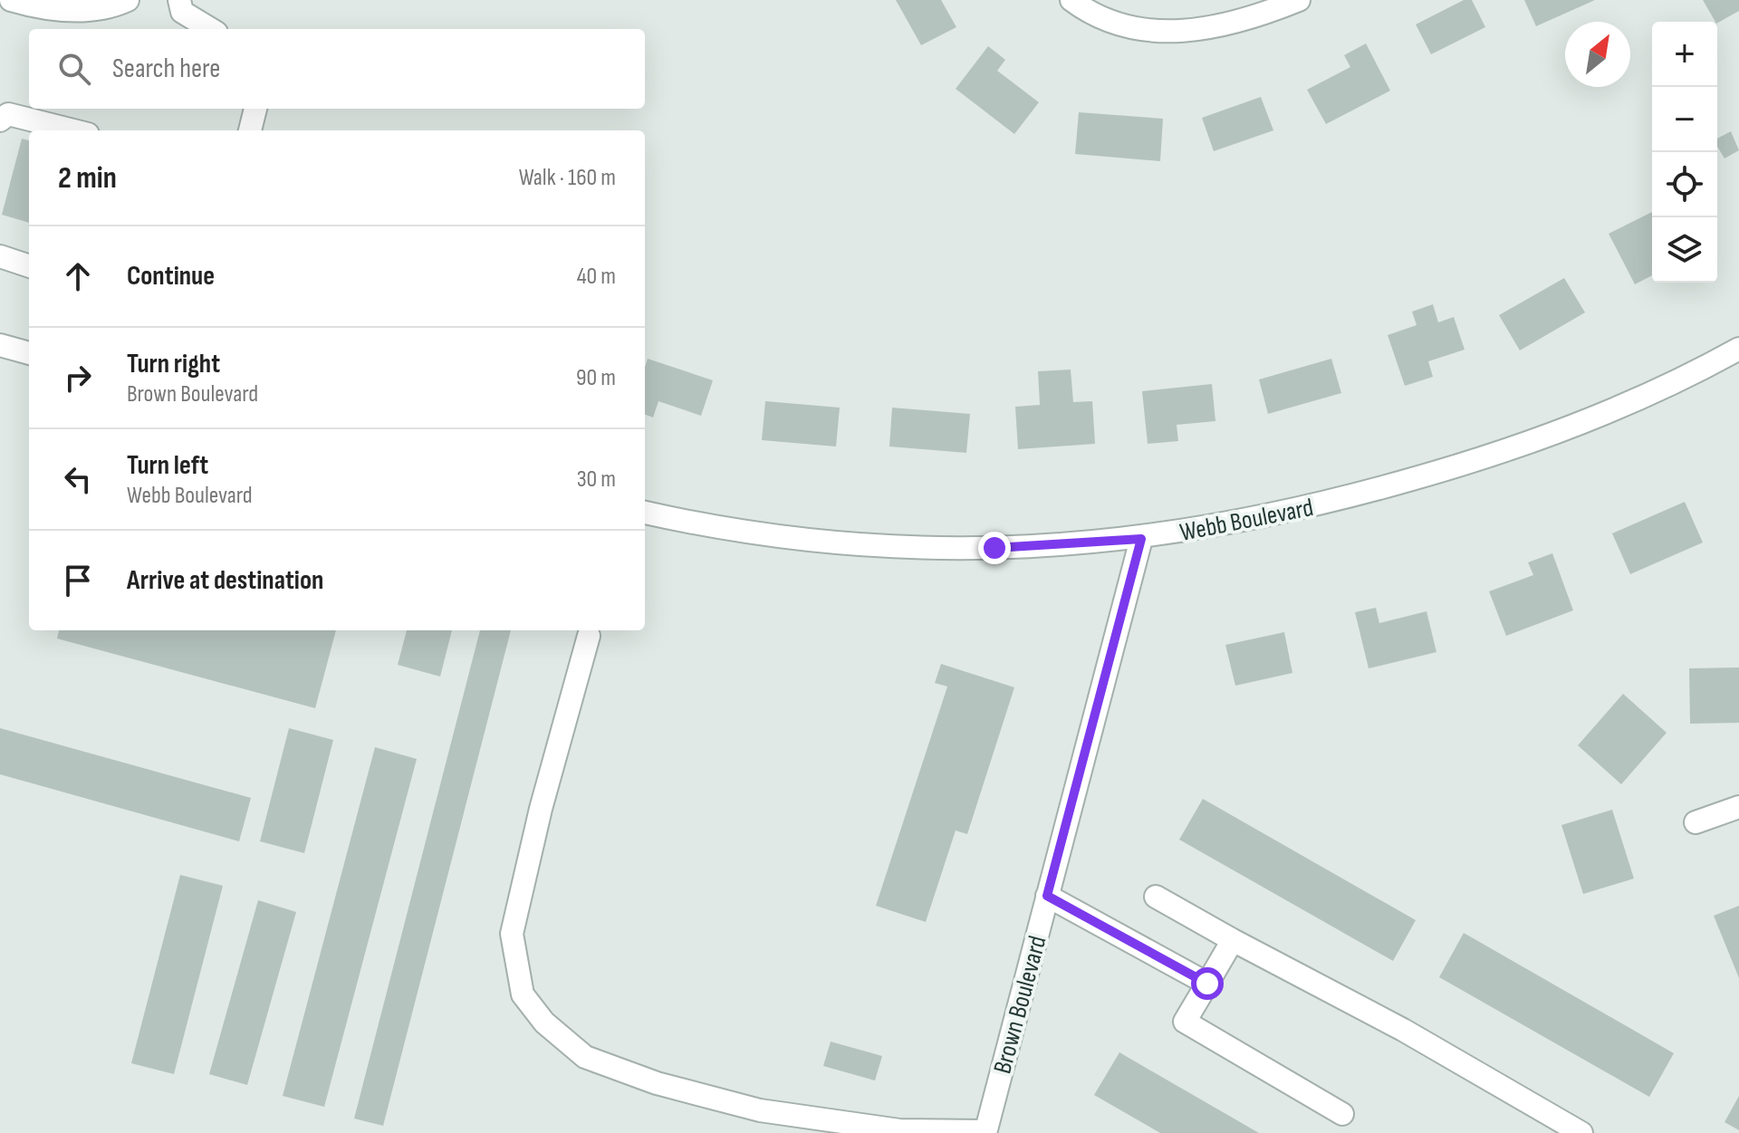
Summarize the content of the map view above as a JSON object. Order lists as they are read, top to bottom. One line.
{"streets":{"street":["Webb Boulevard","Brown Boulevard"]},"crossings":[["Webb Boulevard","Brown Boulevard"]],"north":"top right","page":{"map_buttons":["+","−"],"search":"Search here","heading":["2 min","Walk · 160 m"],"list":[["Continue","40 m"],["Turn right","Brown Boulevard","90 m"],["Turn left","Webb Boulevard","30 m"],"Arrive at destination"]}}
